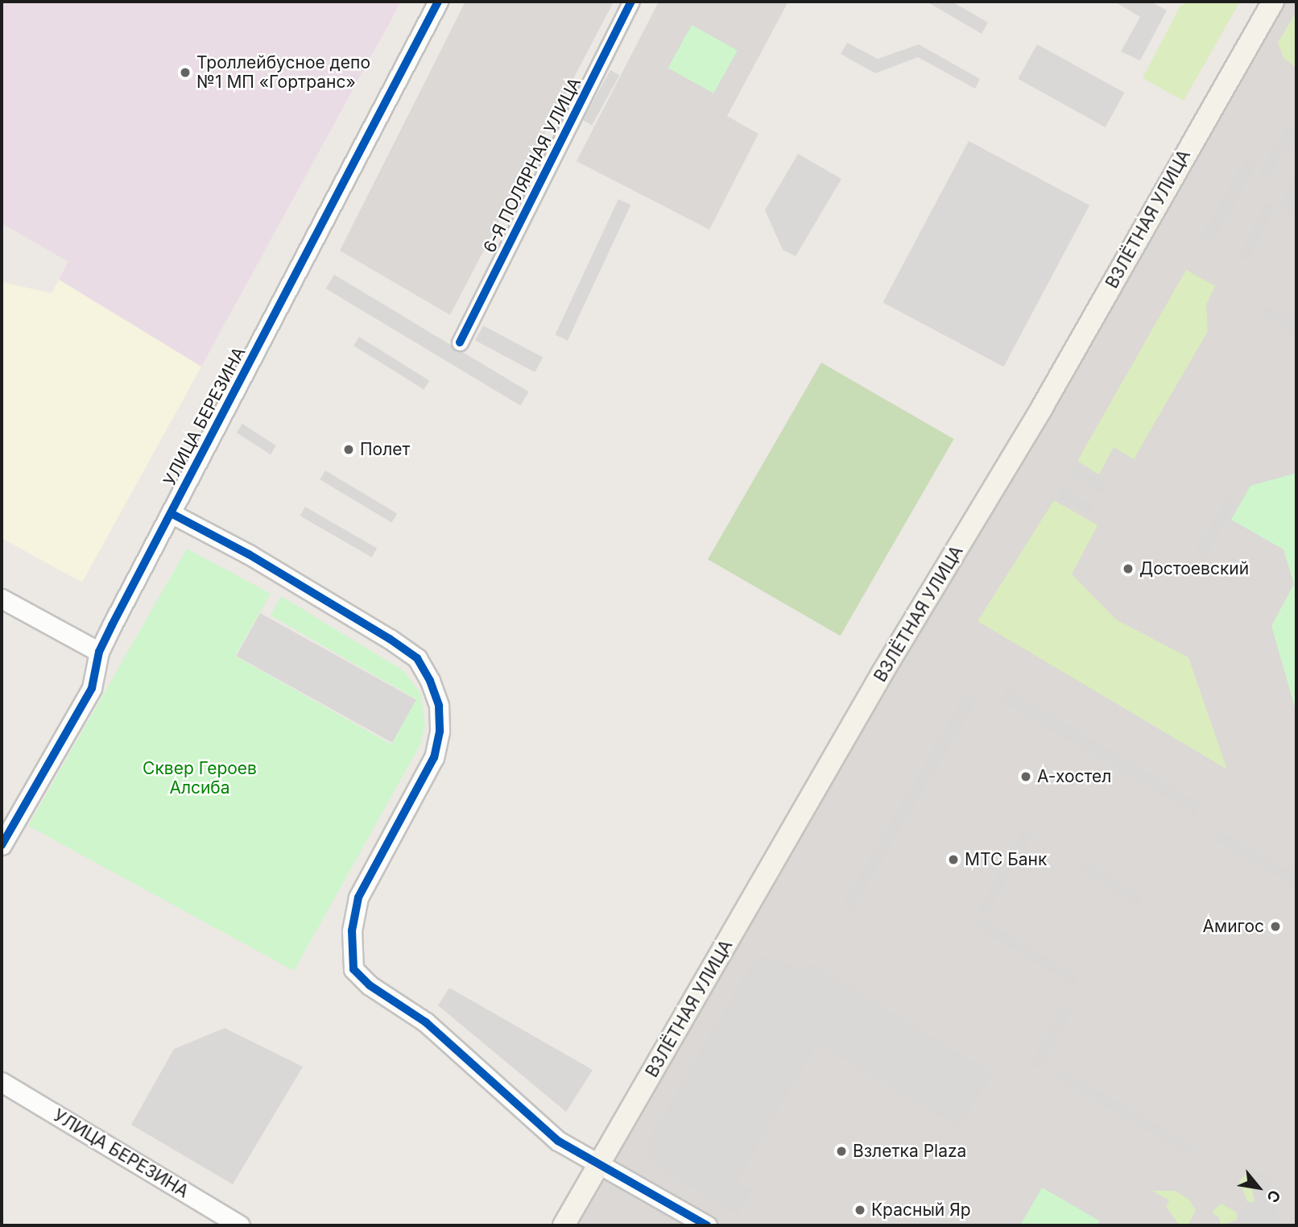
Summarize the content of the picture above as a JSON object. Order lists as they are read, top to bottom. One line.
{"streets":{"main road":["ВЗЛЁТНАЯ УЛИЦА"],"street":["6-Я ПОЛЯРНАЯ УЛИЦА","УЛИЦА БЕРЕЗИНА"]},"parks":["Сквер Героев Алсиба"],"places":["Троллейбусное депо №1 МП «Гортранс»","Полет","Достоевский","А-хостел","МТС Банк","Амигос","Взлетка Plaza","Красный Яр"],"north":"bottom right"}
